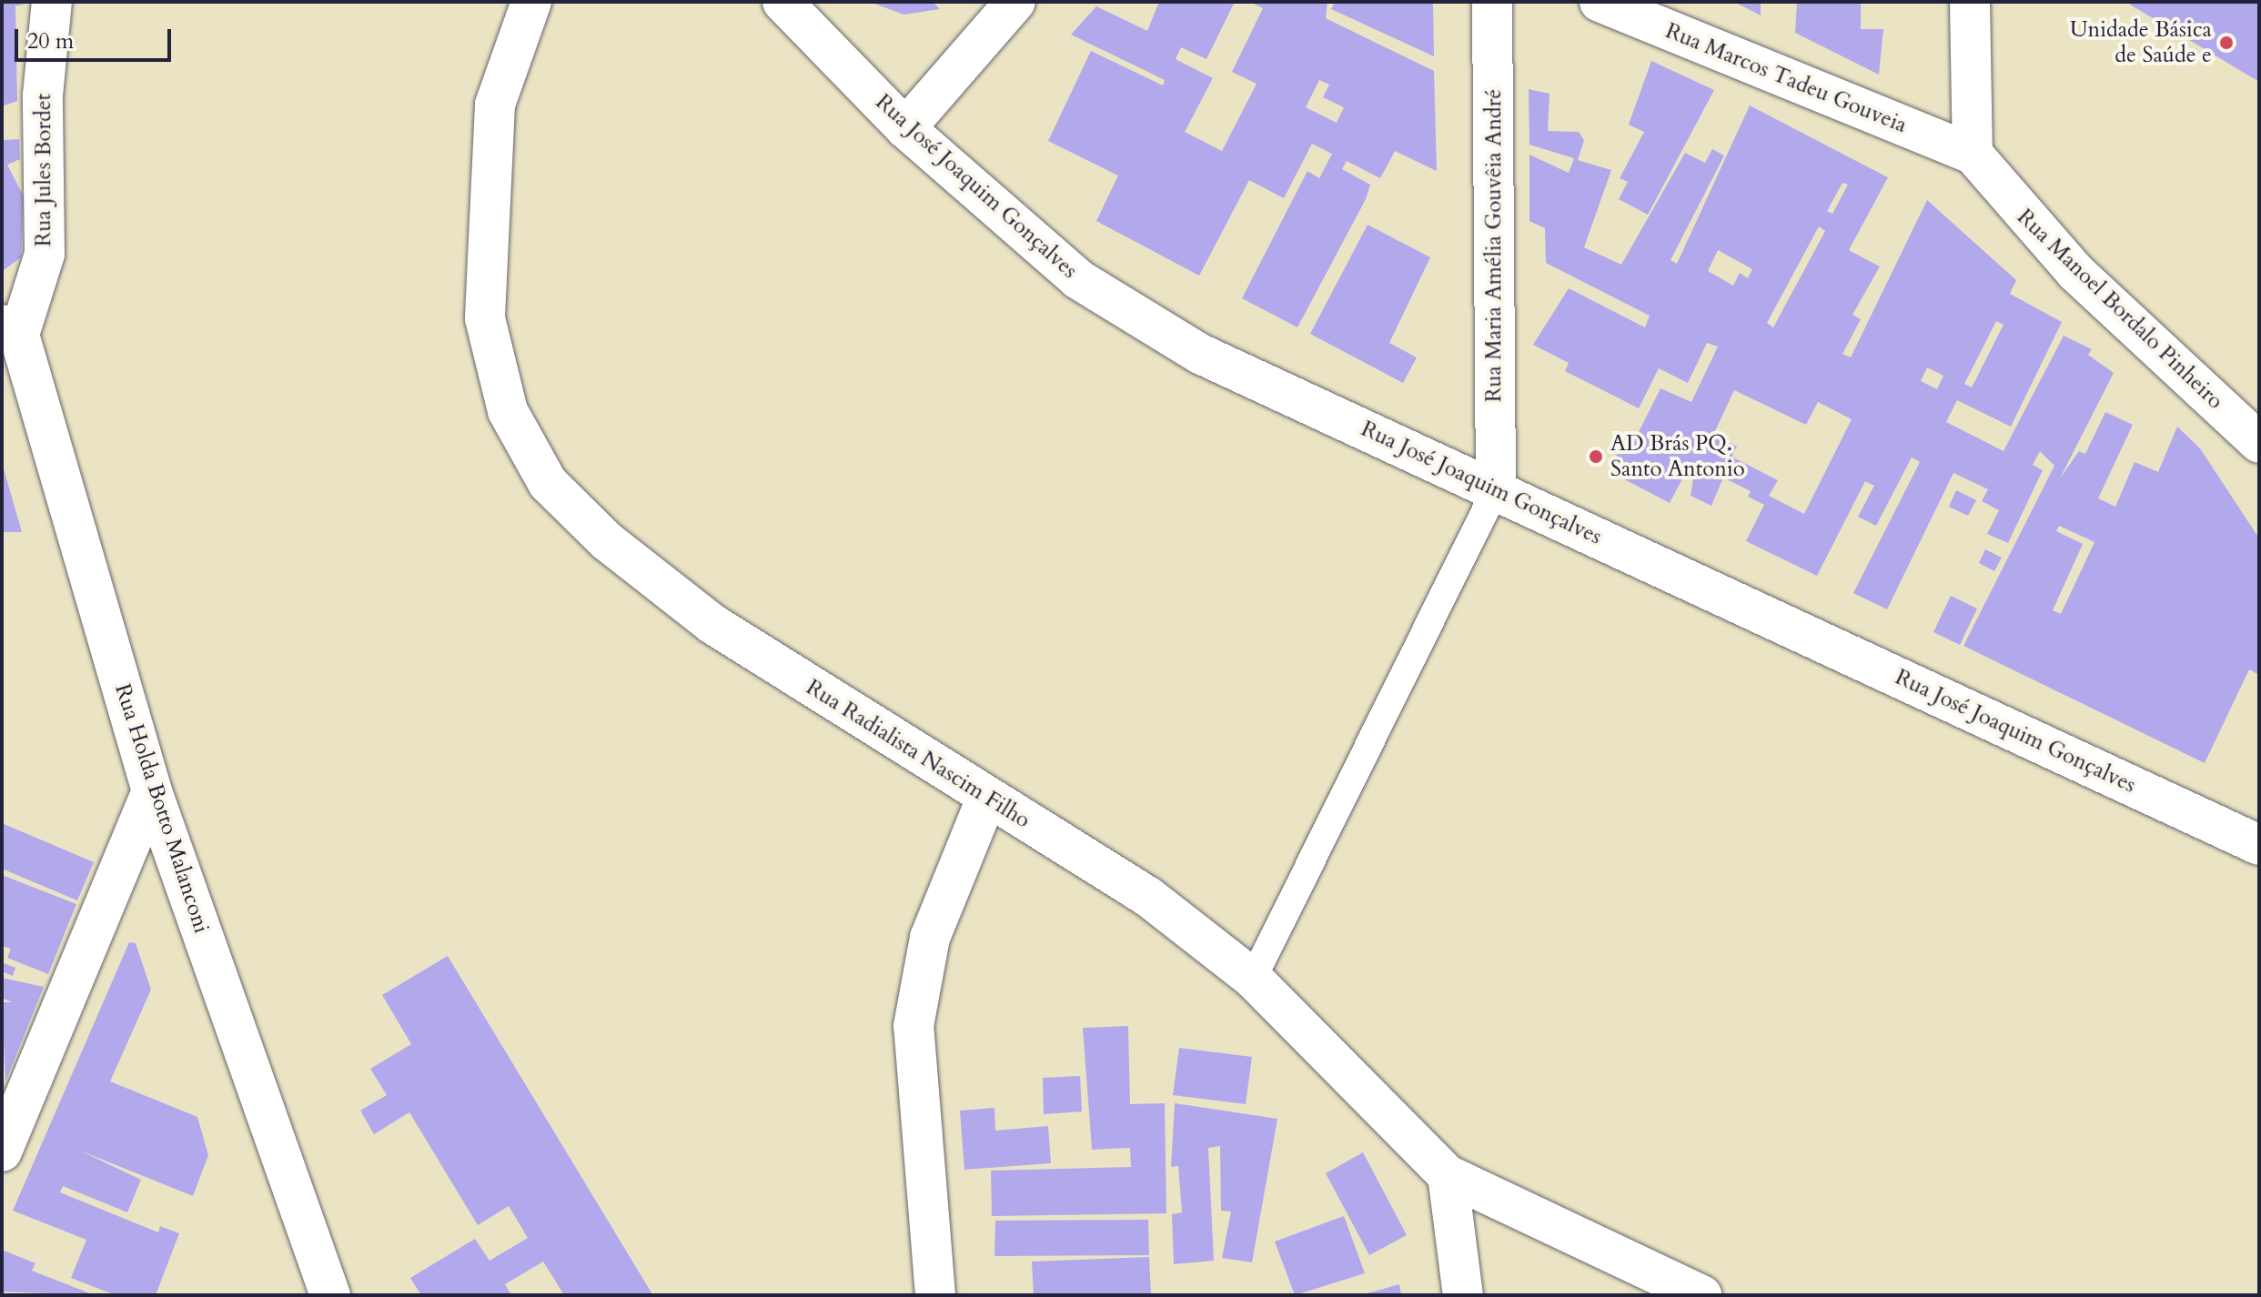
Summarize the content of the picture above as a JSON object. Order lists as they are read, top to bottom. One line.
{"streets":{"street":["Rua Marcos Tadeu Gouveia","Rua Jules Bordet","Rua José Joaquim Gonçalves","Rua Maria Amélia Gouvêia André","Rua Manoel Bordalo Pinheiro","Rua Radialista Nascim Filho","Rua Holda Botto Malanconi"]},"crossings":[["Rua Marcos Tadeu Gouveia","Rua Manoel Bordalo Pinheiro"],["Rua Jules Bordet","Rua Holda Botto Malanconi"],["Rua José Joaquim Gonçalves","Rua Maria Amélia Gouvêia André"]],"places":["Unidade Básica de Saúde e","AD Brás PQ. Santo Antonio"],"scale_bar":"20 m"}
